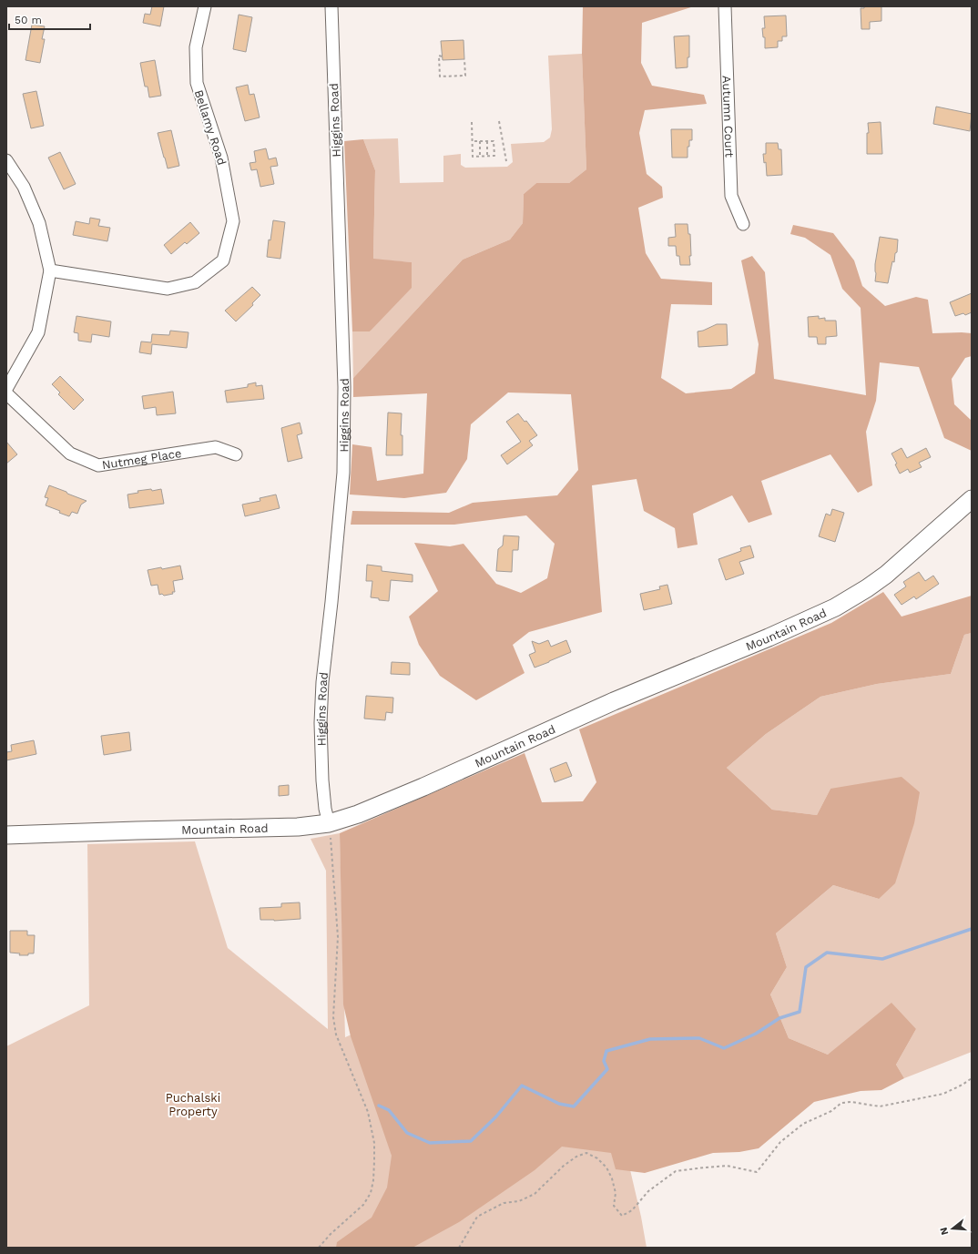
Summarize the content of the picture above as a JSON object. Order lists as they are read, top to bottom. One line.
{"streets":{"main road":["Mountain Road"],"street":["Autumn Court","Higgins Road","Bellamy Road","Nutmeg Place"]},"crossings":[["Higgins Road","Mountain Road"]],"parks":["Puchalski Property"],"scale_bar":"50 m","north":"left"}
